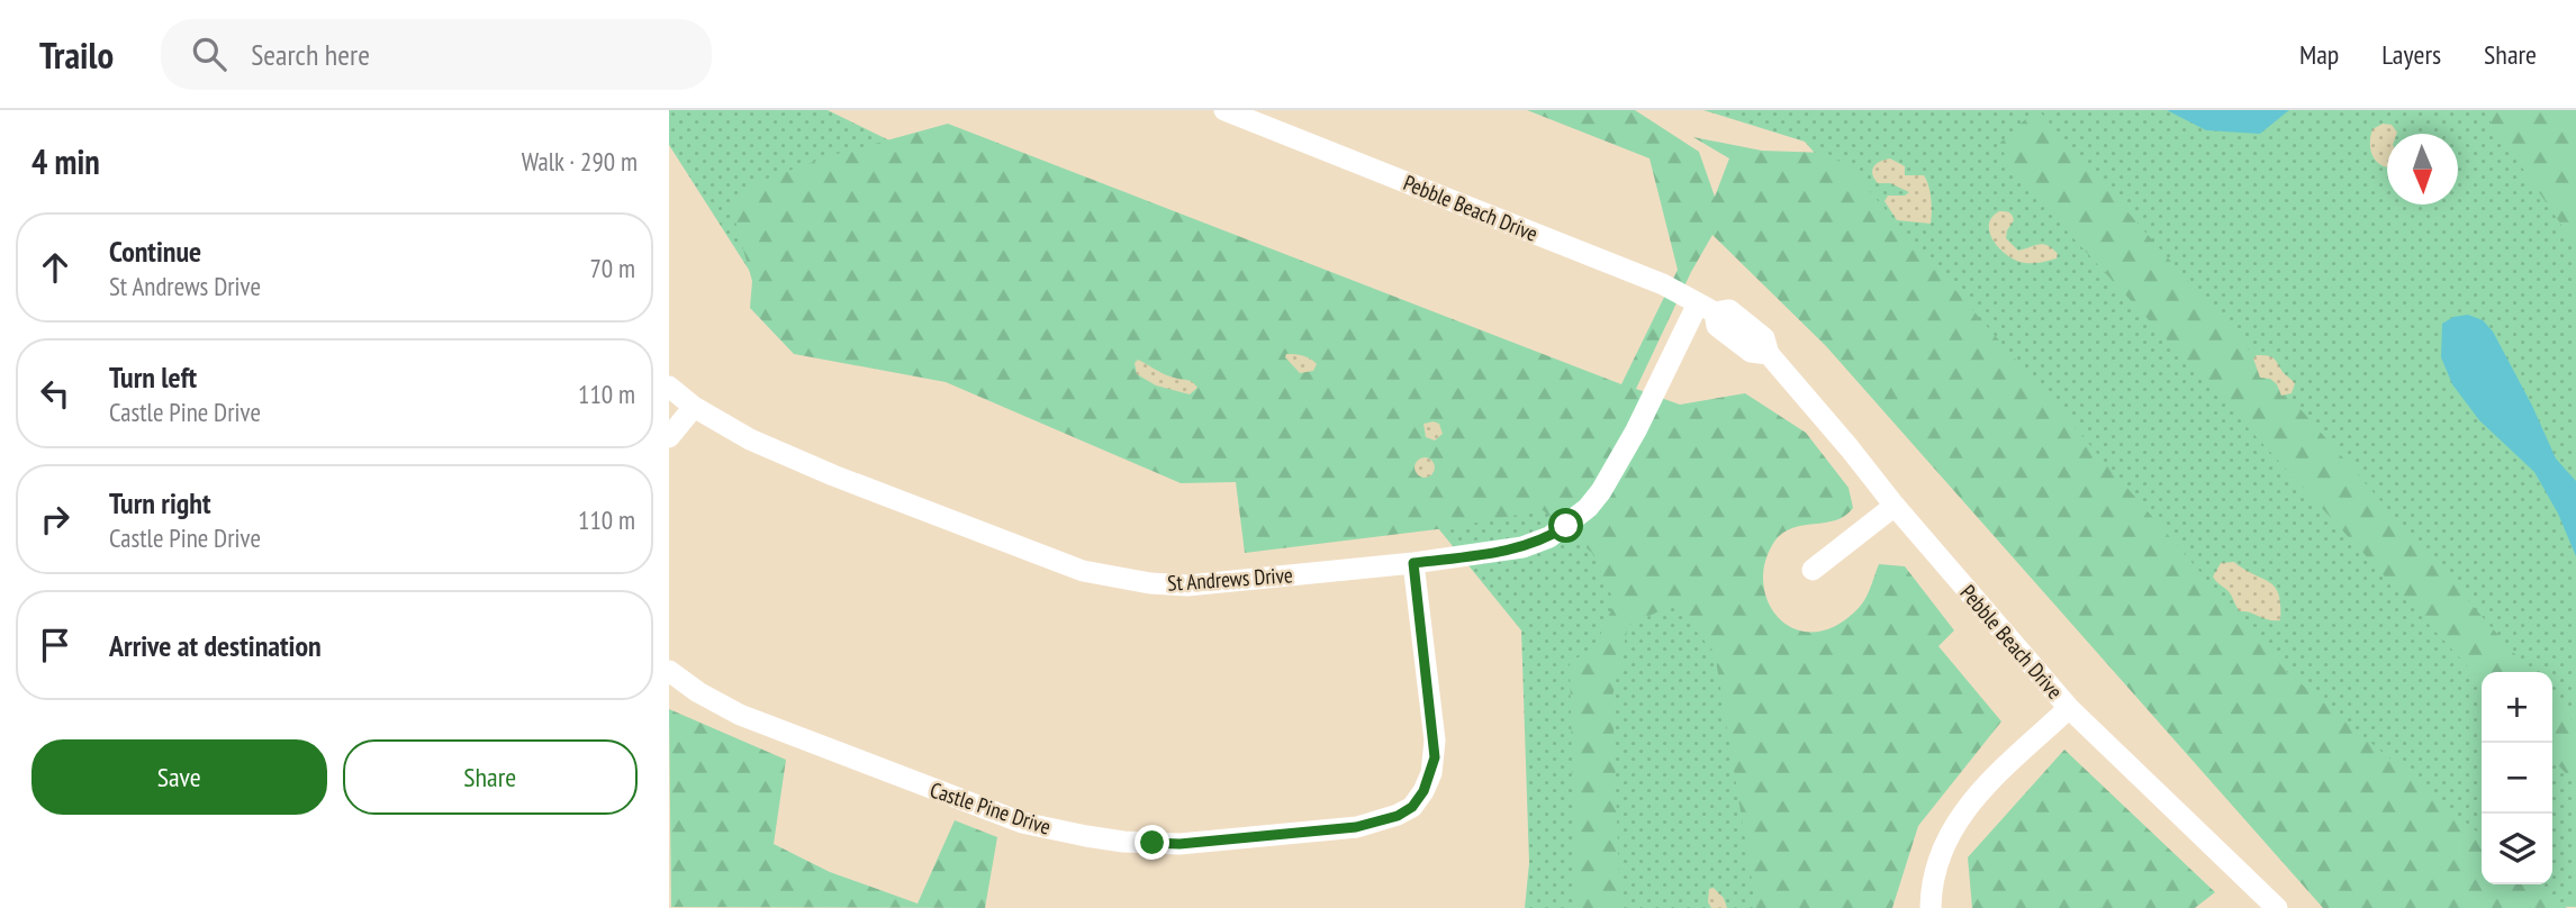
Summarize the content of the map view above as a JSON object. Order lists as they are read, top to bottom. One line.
{"streets":{"street":["Pebble Beach Drive","St Andrews Drive","Castle Pine Drive"]},"crossings":[["Pebble Beach Drive","St Andrews Drive"],["St Andrews Drive","Castle Pine Drive"]],"north":"bottom","page":{"header":"Trailo","search":"Search here","nav":["Map","Layers","Share"],"heading":["4 min","Walk · 290 m"],"list":[["Continue","St Andrews Drive","70 m"],["Turn left","Castle Pine Drive","110 m"],["Turn right","Castle Pine Drive","110 m"],"Arrive at destination"],"map_buttons":["+","−"],"buttons":["Save","Share"]}}
